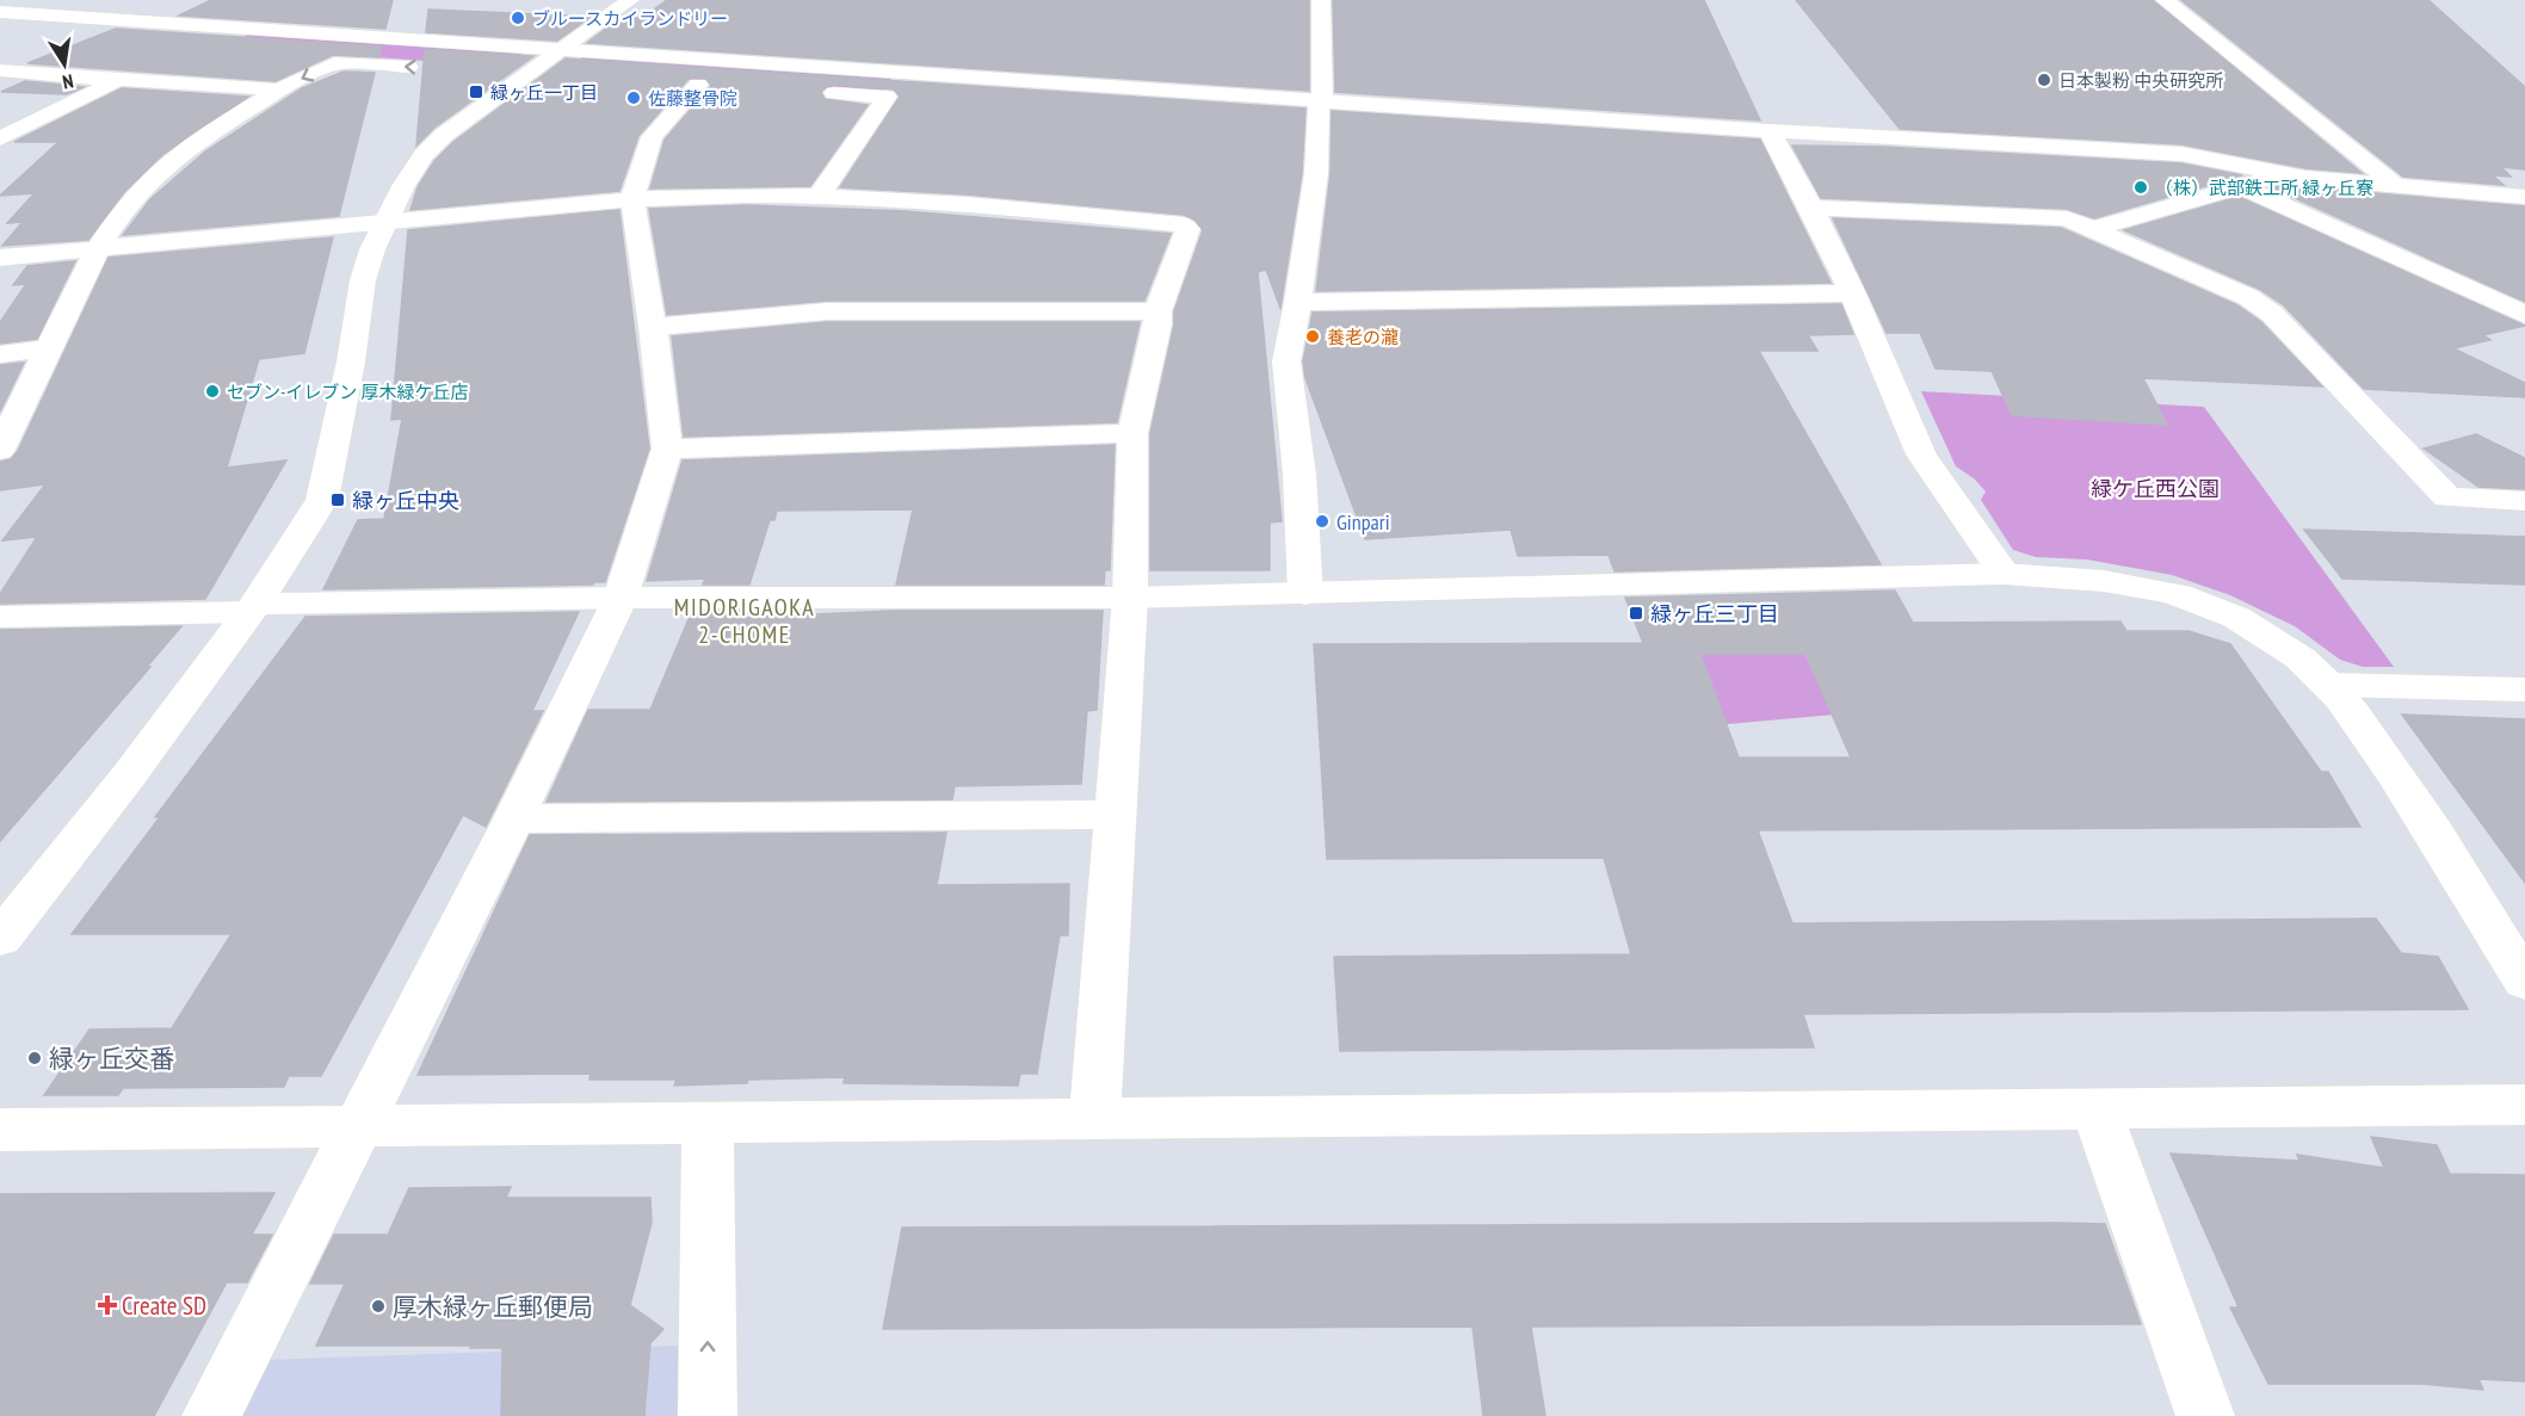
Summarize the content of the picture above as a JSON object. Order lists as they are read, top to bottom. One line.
{"districts":["MIDORIGAOKA 2-CHOME"],"parks":["緑ケ丘西公園"],"places":{"other":["ブルースカイランドリー","日本製粉 中央研究所","佐藤整骨院","（株）武部鉄工所 緑ヶ丘寮","養老の瀧","セブン-イレブン 厚木緑ケ丘店","Ginpari","緑ヶ丘交番","厚木緑ヶ丘郵便局"],"transit":["緑ヶ丘一丁目","緑ヶ丘中央","緑ヶ丘三丁目"],"health":["Create SD"]},"north":"bottom"}
